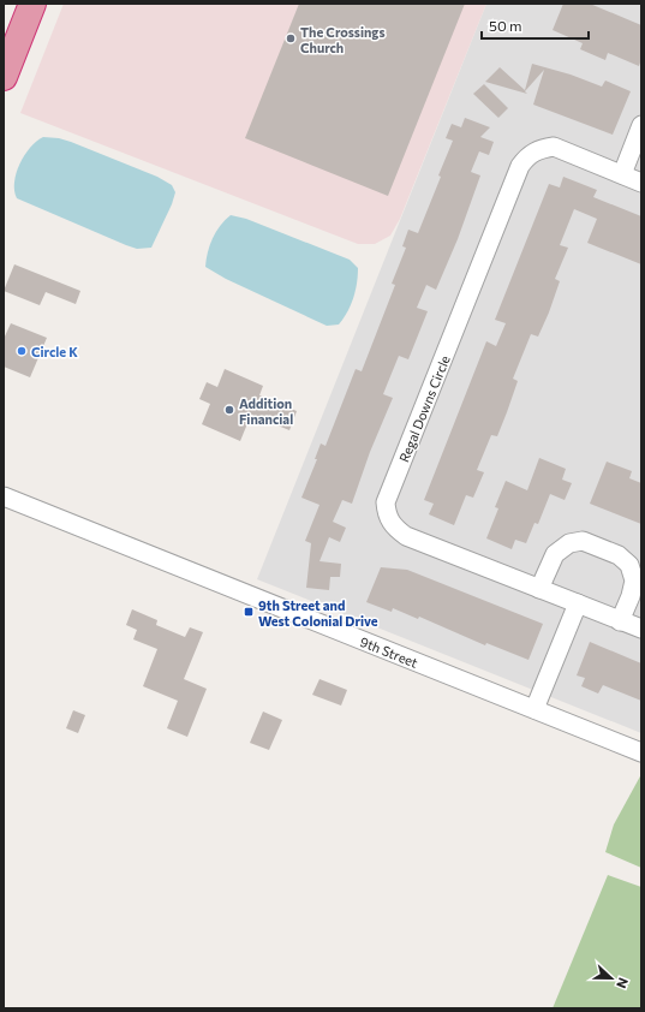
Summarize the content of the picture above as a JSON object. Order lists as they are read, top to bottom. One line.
{"streets":{"street":["Regal Downs Circle","9th Street"]},"places":{"other":["The Crossings Church","Circle K","Addition Financial"],"transit":["9th Street and West Colonial Drive"]},"scale_bar":"50 m","north":"right"}
